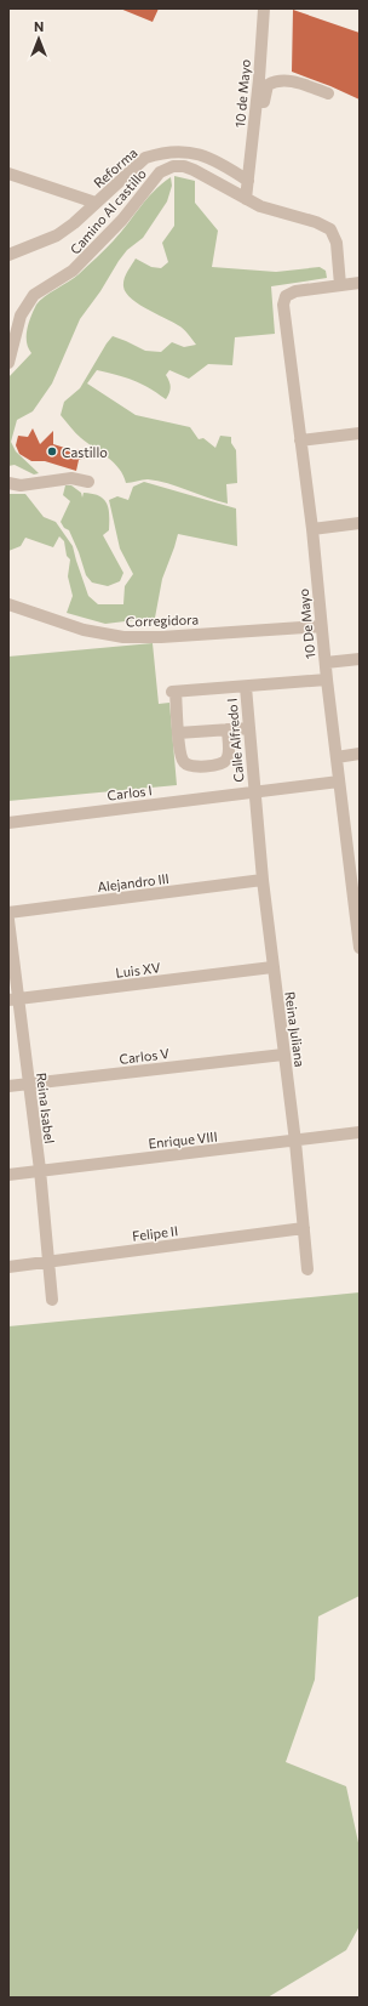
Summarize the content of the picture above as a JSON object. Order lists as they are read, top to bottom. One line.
{"streets":{"street":["10 de Mayo","Reforma","Camino Al castillo","Corregidora","10 De Mayo","Calle Alfredo I","Carlos I","Alejandro III","Luis XV","Reina Juliana","Carlos V","Reina Isabel","Enrique VIII","Felipe II"]},"crossings":[["10 de Mayo","Reforma"],["10 de Mayo","10 De Mayo"],["Reforma","10 De Mayo"],["Corregidora","10 De Mayo"],["10 De Mayo","Calle Alfredo I"],["10 De Mayo","Carlos I"],["Calle Alfredo I","Carlos I"],["Calle Alfredo I","Reina Juliana"],["Carlos I","Reina Juliana"],["Alejandro III","Reina Juliana"],["Luis XV","Reina Juliana"],["Luis XV","Reina Isabel"],["Reina Juliana","Carlos V"],["Reina Juliana","Enrique VIII"],["Reina Juliana","Felipe II"],["Carlos V","Reina Isabel"],["Reina Isabel","Enrique VIII"],["Reina Isabel","Felipe II"]],"places":["Castillo"],"north":"top"}
